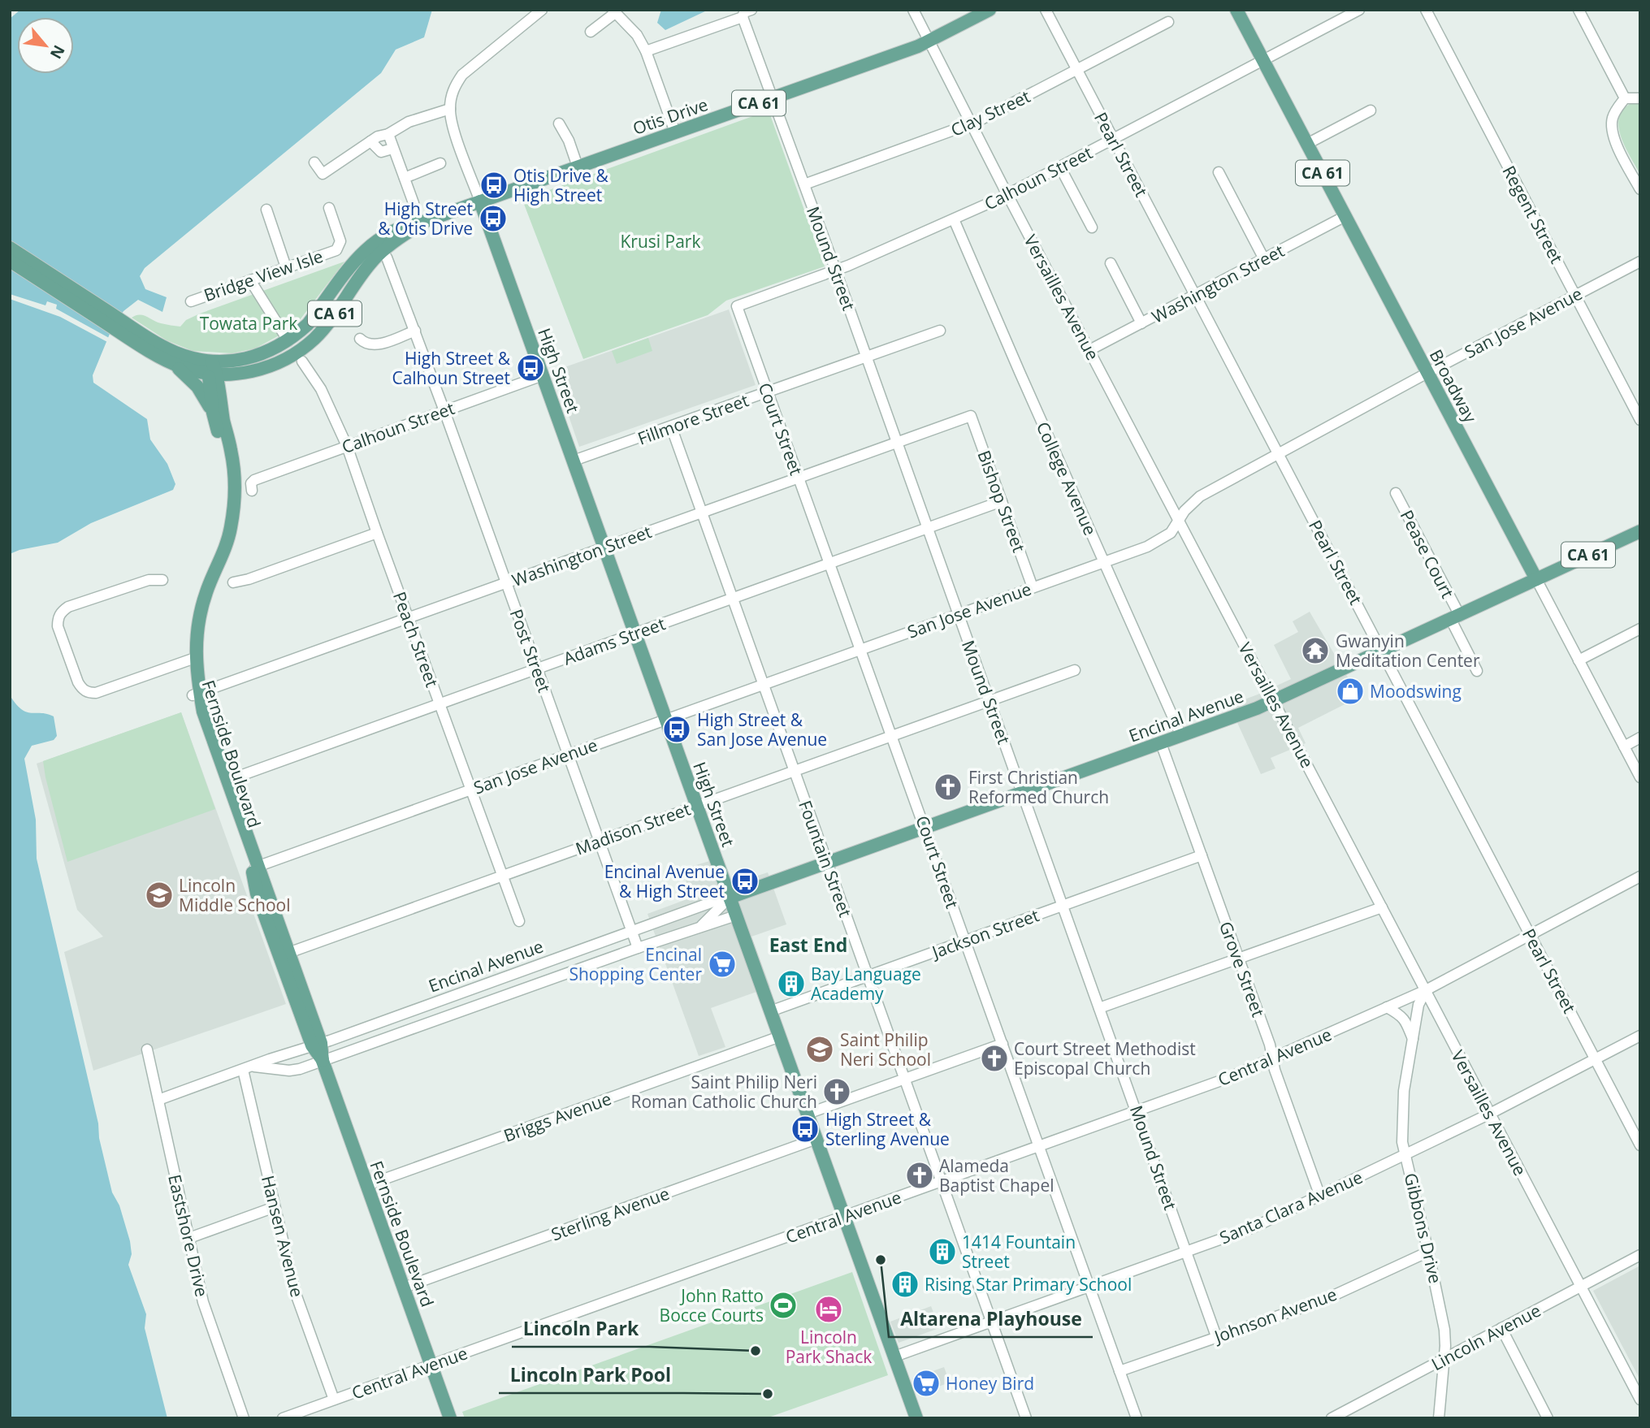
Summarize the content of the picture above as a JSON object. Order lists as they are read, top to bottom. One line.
{"streets":{"main road":["CA 61","Otis Drive","High Street","Broadway","Encinal Avenue","Fernside Boulevard"],"street":["Clay Street","Pearl Street","Calhoun Street","Regent Street","Mound Street","Bridge View Isle","Washington Street","Versailles Avenue","San Jose Avenue","Fillmore Street","Court Street","College Avenue","Bishop Street","Pease Court","Peach Street","Adams Street","Post Street","Madison Street","Fountain Street","Jackson Street","Grove Street","Central Avenue","Briggs Avenue","Santa Clara Avenue","Sterling Avenue","Gibbons Drive","Eastshore Drive","Hansen Avenue","Johnson Avenue","Lincoln Avenue"]},"crossings":[["CA 61","Otis Drive"],["Clay Street","Pearl Street"],["Clay Street","Mound Street"],["Clay Street","Versailles Avenue"],["Otis Drive","Mound Street"],["Otis Drive","Versailles Avenue"],["Otis Drive","High Street"],["Otis Drive","Fernside Boulevard"],["Pearl Street","Calhoun Street"],["Pearl Street","Washington Street"],["Pearl Street","San Jose Avenue"],["Pearl Street","Encinal Avenue"],["Pearl Street","Central Avenue"],["Pearl Street","Santa Clara Avenue"],["Calhoun Street","Mound Street"],["Calhoun Street","Versailles Avenue"],["Calhoun Street","High Street"],["Calhoun Street","Broadway"],["Calhoun Street","Court Street"],["Calhoun Street","College Avenue"],["Calhoun Street","Peach Street"],["Calhoun Street","Post Street"],["Regent Street","San Jose Avenue"],["Mound Street","Washington Street"],["Mound Street","San Jose Avenue"],["Mound Street","Fillmore Street"],["Mound Street","Adams Street"],["Mound Street","Encinal Avenue"],["Mound Street","Madison Street"],["Mound Street","Jackson Street"],["Mound Street","Central Avenue"],["Mound Street","Santa Clara Avenue"],["Mound Street","Johnson Avenue"],["Washington Street","Versailles Avenue"],["Washington Street","High Street"],["Washington Street","Broadway"],["Washington Street","Court Street"],["Washington Street","Bishop Street"],["Washington Street","Peach Street"],["Washington Street","Post Street"],["Washington Street","Fernside Boulevard"],["Washington Street","Fountain Street"],["Versailles Avenue","San Jose Avenue"],["Versailles Avenue","Encinal Avenue"],["Versailles Avenue","Central Avenue"],["Versailles Avenue","Santa Clara Avenue"],["Versailles Avenue","Gibbons Drive"],["Versailles Avenue","Lincoln Avenue"],["San Jose Avenue","High Street"],["San Jose Avenue","Broadway"],["San Jose Avenue","Court Street"],["San Jose Avenue","College Avenue"],["San Jose Avenue","Bishop Street"],["San Jose Avenue","Peach Street"],["San Jose Avenue","Post Street"],["San Jose Avenue","Fernside Boulevard"],["San Jose Avenue","Fountain Street"],["High Street","Fillmore Street"],["High Street","Adams Street"],["High Street","Encinal Avenue"],["High Street","Madison Street"],["High Street","Jackson Street"],["High Street","Central Avenue"],["High Street","Briggs Avenue"],["High Street","Santa Clara Avenue"],["High Street","Sterling Avenue"],["Broadway","Encinal Avenue"],["Fillmore Street","Court Street"],["Fillmore Street","Fountain Street"],["Court Street","Adams Street"],["Court Street","Encinal Avenue"],["Court Street","Madison Street"],["Court Street","Jackson Street"],["Court Street","Central Avenue"],["Court Street","Santa Clara Avenue"],["Court Street","Johnson Avenue"],["College Avenue","Encinal Avenue"],["Bishop Street","Adams Street"],["Pease Court","Encinal Avenue"],["Peach Street","Adams Street"],["Peach Street","Madison Street"],["Adams Street","Post Street"],["Adams Street","Fernside Boulevard"],["Adams Street","Fountain Street"],["Post Street","Encinal Avenue"],["Post Street","Madison Street"],["Encinal Avenue","Fernside Boulevard"],["Encinal Avenue","Fountain Street"],["Encinal Avenue","Grove Street"],["Encinal Avenue","Eastshore Drive"],["Encinal Avenue","Hansen Avenue"],["Fernside Boulevard","Madison Street"],["Fernside Boulevard","Central Avenue"],["Fernside Boulevard","Briggs Avenue"],["Fernside Boulevard","Sterling Avenue"],["Madison Street","Fountain Street"],["Fountain Street","Jackson Street"],["Fountain Street","Central Avenue"],["Fountain Street","Santa Clara Avenue"],["Jackson Street","Grove Street"],["Grove Street","Central Avenue"],["Grove Street","Santa Clara Avenue"],["Central Avenue","Gibbons Drive"],["Central Avenue","Hansen Avenue"],["Santa Clara Avenue","Gibbons Drive"],["Gibbons Drive","Johnson Avenue"],["Gibbons Drive","Lincoln Avenue"]],"districts":["East End"],"parks":["Krusi Park","Towata Park"],"places":{"bus stop":["Otis Drive & High Street","High Street & Otis Drive","High Street & Calhoun Street","High Street & San Jose Avenue","Encinal Avenue & High Street","High Street & Sterling Avenue"],"temple":["Gwanyin Meditation Center"],"shop":["Moodswing"],"church":["First Christian Reformed Church","Court Street Methodist Episcopal Church","Saint Philip Neri Roman Catholic Church","Alameda Baptist Chapel"],"school or university":["Lincoln Middle School","Saint Philip Neri School"],"supermarket":["Encinal Shopping Center","Honey Bird"],"building":["Bay Language Academy","1414 Fountain Street","Rising Star Primary School"],"other":["Altarena Playhouse","Lincoln Park","Lincoln Park Pool"],"sports":["John Ratto Bocce Courts"],"hotel":["Lincoln Park Shack"]},"north":"bottom right"}
